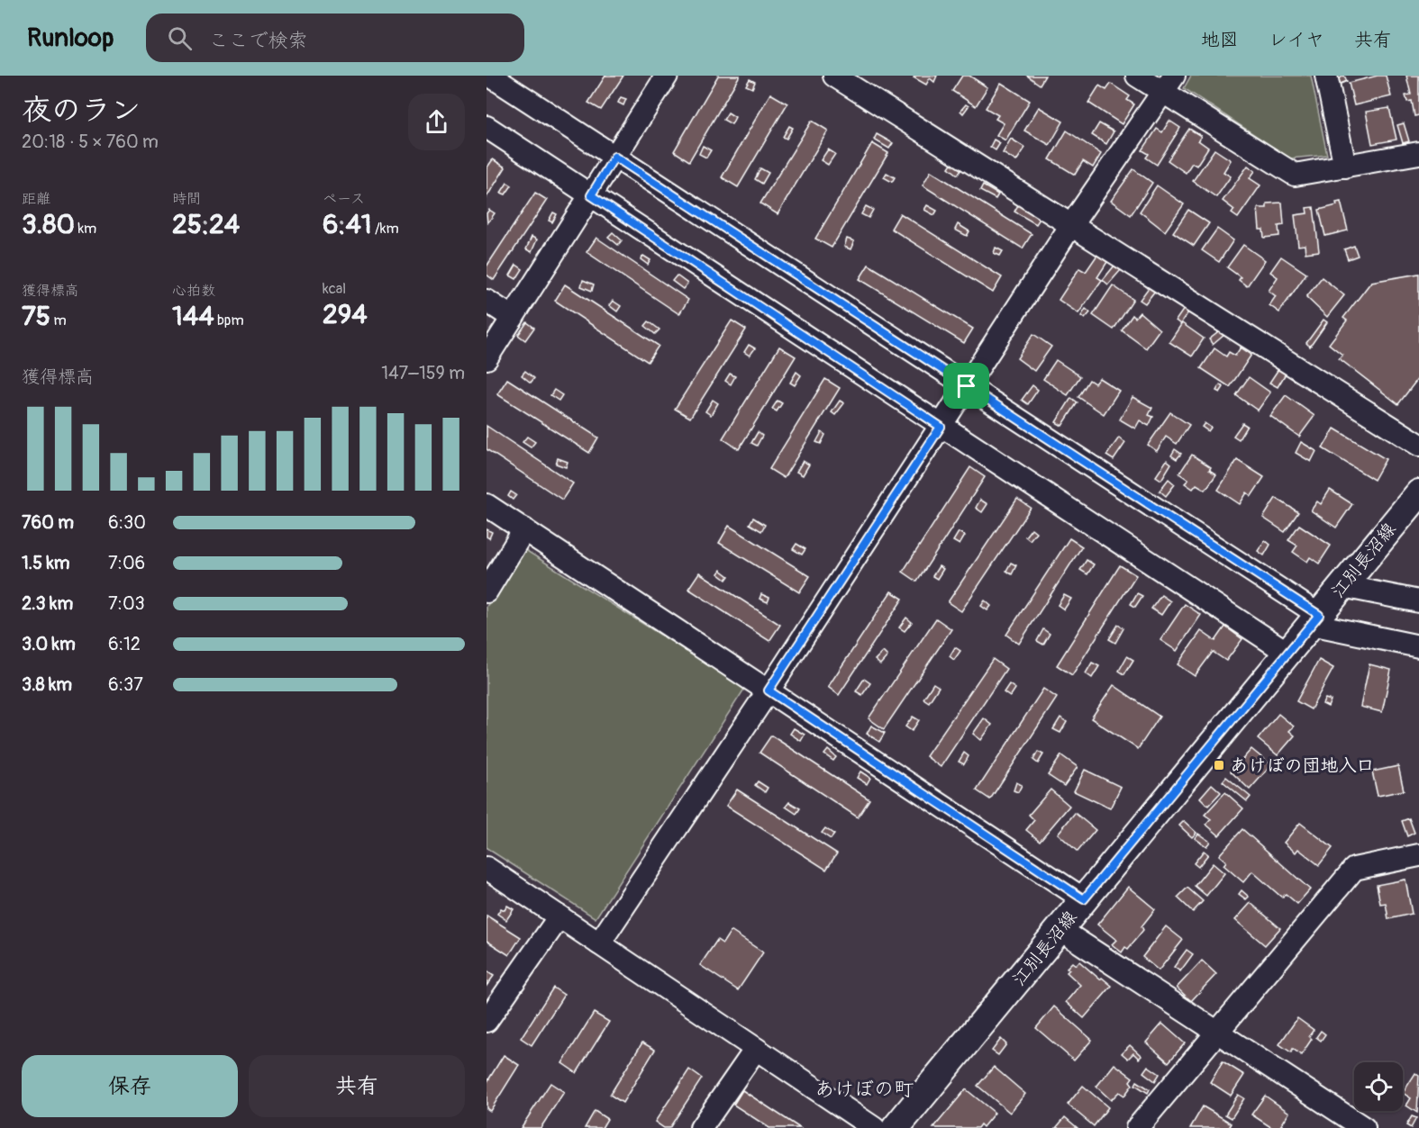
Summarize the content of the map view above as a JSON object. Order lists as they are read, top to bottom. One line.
{"streets":{"main road":["江別長沼線"]},"districts":["あけぼの町"],"places":{"transit":["あけぼの団地入口"]},"page":{"header":"Runloop","search":"ここで検索","nav":["地図","レイヤ","共有"],"heading":["夜のラン","20:18 · 5 × 760 m"],"stats":[["距離","3.80 km"],["時間","25:24"],["ペース","6:41 /km"],["獲得標高","75 m"],["心拍数","144 bpm"],["kcal","294"]],"chart":["獲得標高","147–159 m"],"list":[{"name":"760 m","note":"6:30"},{"name":"1.5 km","note":"7:06"},{"name":"2.3 km","note":"7:03"},{"name":"3.0 km","note":"6:12"},{"name":"3.8 km","note":"6:37"}],"buttons":["保存","共有"]}}
